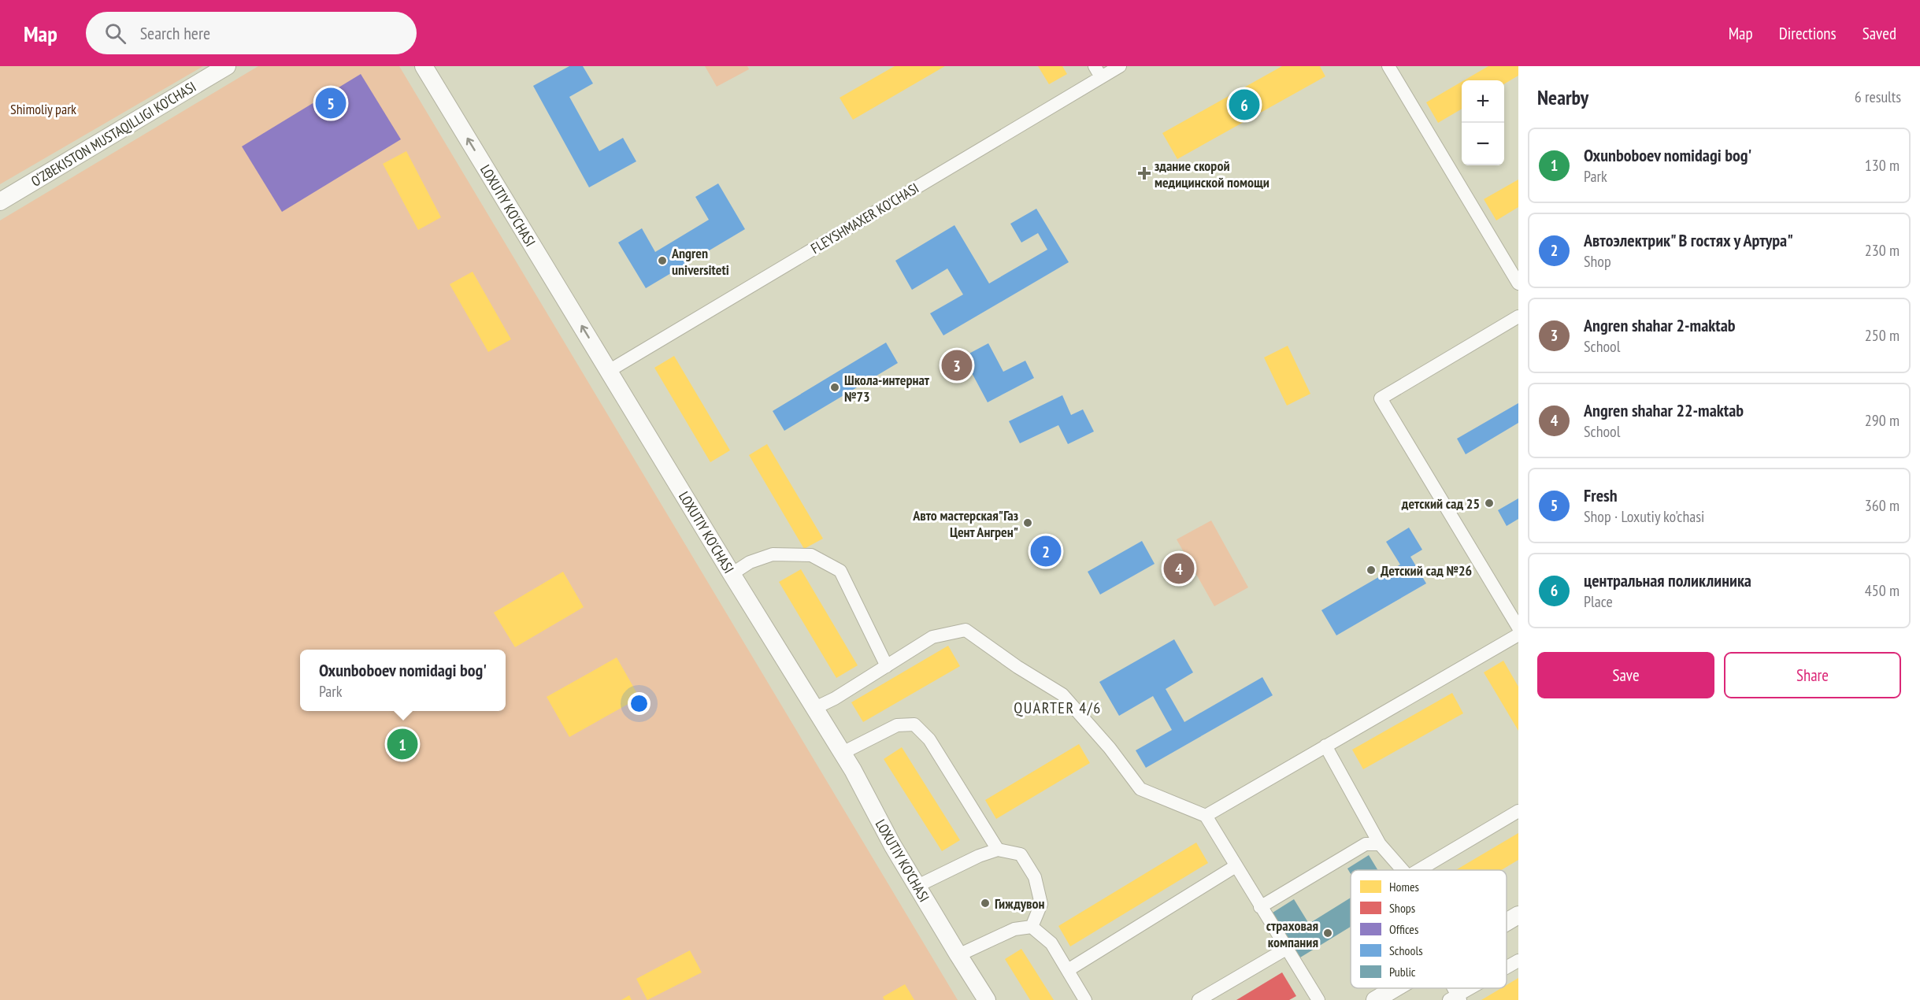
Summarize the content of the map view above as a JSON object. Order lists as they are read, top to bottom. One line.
{"streets":{"street":["O‘ZBEKISTON MUSTAQILLIGI KO‘CHASI","LOXUTIY KO'CHASI","FLEYSHMAXER KO'CHASI"]},"crossings":[["LOXUTIY KO'CHASI","FLEYSHMAXER KO'CHASI"]],"districts":["QUARTER 4/6"],"parks":["Shimoliy park"],"places":{"health":["здание скорой медицинской помощи"],"other":["Angren universiteti","Школа-интернат №73","детский сад 25","Авто мастерская\"Газ Цент Ангрен\"","Детский сад №26","Гиждувон","страховая компания"]},"legend":["Homes","Shops","Offices","Schools","Public"],"page":{"header":"Map","search":"Search here","nav":["Map","Directions","Saved"],"heading":["Nearby","6 results"],"map_buttons":["+","−"],"pins":["5","6","3","2","4","1"],"list":[{"mark":"1","name":"Oxunboboev nomidagi bog'","note":"Park","value":"130 m"},{"mark":"2","name":"Автоэлектрик\" В гостях у Артура\"","note":"Shop","value":"230 m"},{"mark":"3","name":"Angren shahar 2-maktab","note":"School","value":"250 m"},{"mark":"4","name":"Angren shahar 22-maktab","note":"School","value":"290 m"},{"mark":"5","name":"Fresh","note":"Shop · Loxutiy ko'chasi","value":"360 m"},{"mark":"6","name":"центральная поликлиника","note":"Place","value":"450 m"}],"buttons":["Save","Share"],"popup":["Oxunboboev nomidagi bog'","Park"]}}
